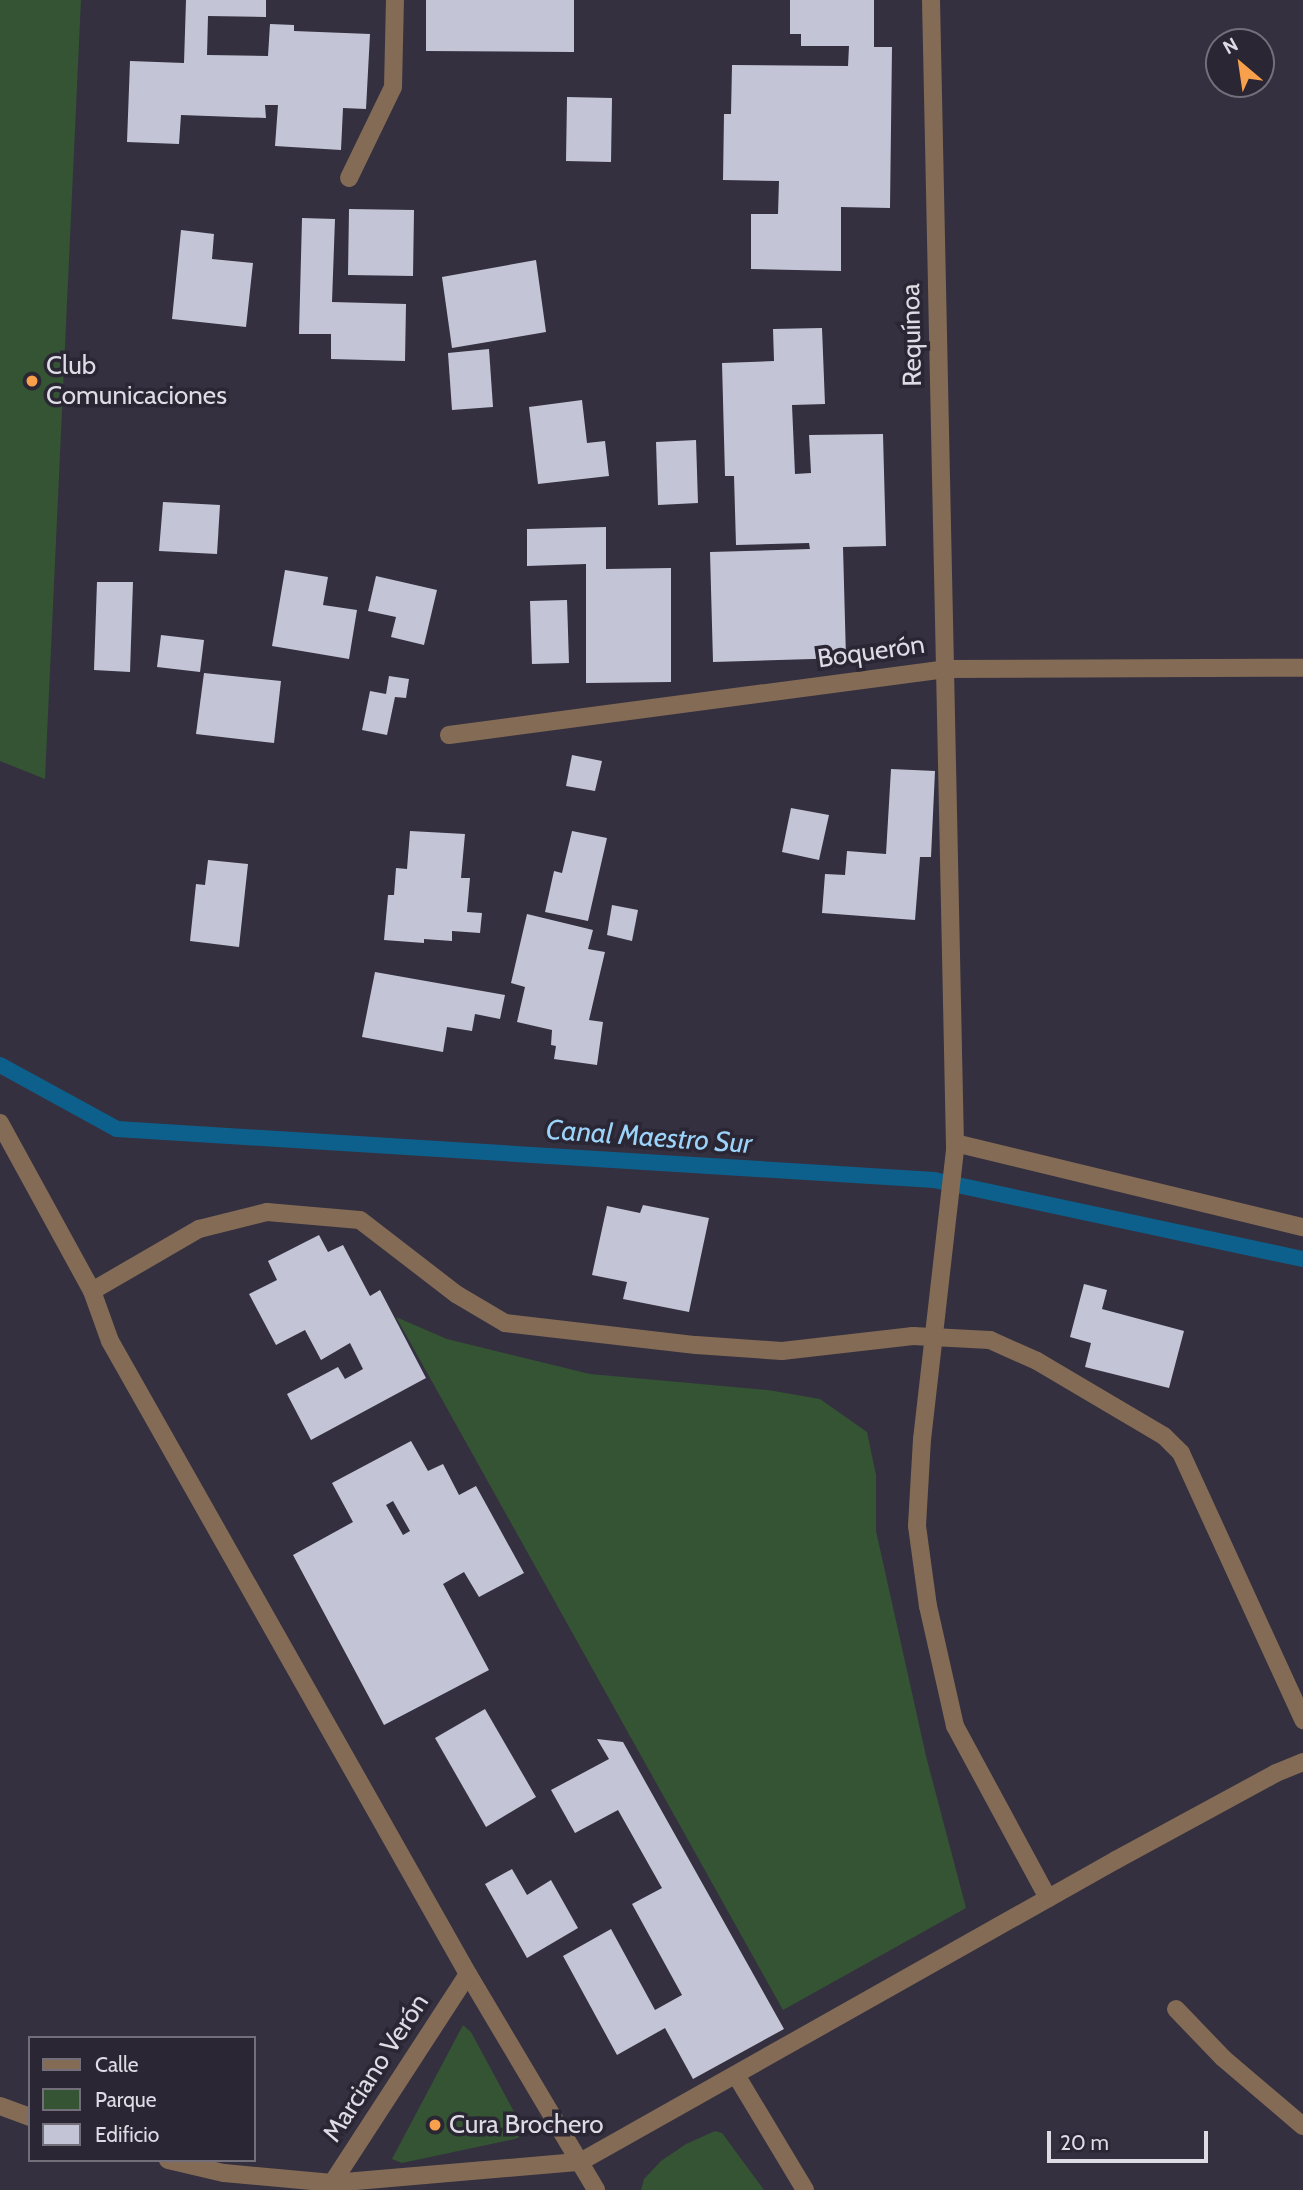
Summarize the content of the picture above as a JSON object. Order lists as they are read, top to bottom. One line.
{"streets":{"street":["Requínoa","Boquerón","Marciano Verón"]},"crossings":[["Requínoa","Boquerón"]],"water":["Canal Maestro Sur"],"places":["Club Comunicaciones","Cura Brochero"],"legend":["Calle","Parque","Edificio"],"scale_bar":"20 m","north":"top left"}
